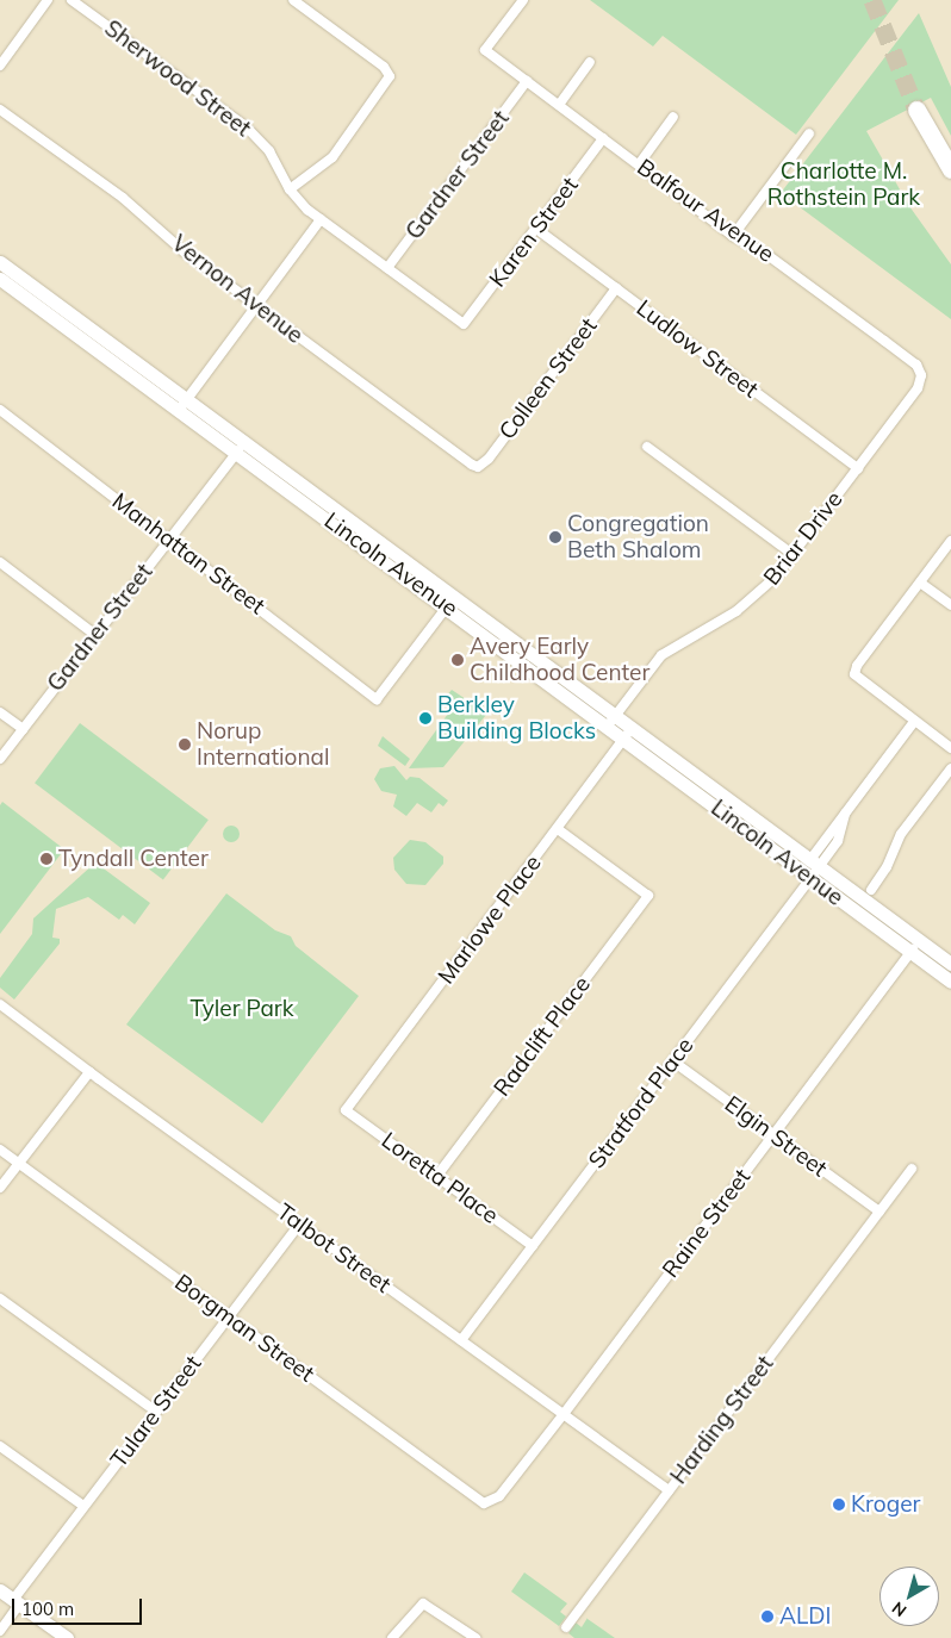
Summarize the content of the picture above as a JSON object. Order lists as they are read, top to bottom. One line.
{"streets":{"street":["Sherwood Street","Gardner Street","Balfour Avenue","Karen Street","Vernon Avenue","Ludlow Street","Colleen Street","Briar Drive","Manhattan Street","Lincoln Avenue","Marlowe Place","Radclift Place","Stratford Place","Elgin Street","Loretta Place","Raine Street","Talbot Street","Borgman Street","Tulare Street","Harding Street"]},"crossings":[["Sherwood Street","Gardner Street"],["Sherwood Street","Karen Street"],["Gardner Street","Balfour Avenue"],["Gardner Street","Manhattan Street"],["Gardner Street","Lincoln Avenue"],["Balfour Avenue","Karen Street"],["Balfour Avenue","Briar Drive"],["Karen Street","Ludlow Street"],["Vernon Avenue","Colleen Street"],["Ludlow Street","Colleen Street"],["Ludlow Street","Briar Drive"],["Briar Drive","Lincoln Avenue"],["Manhattan Street","Lincoln Avenue"],["Lincoln Avenue","Marlowe Place"],["Lincoln Avenue","Stratford Place"],["Lincoln Avenue","Raine Street"],["Marlowe Place","Radclift Place"],["Marlowe Place","Loretta Place"],["Radclift Place","Loretta Place"],["Stratford Place","Elgin Street"],["Stratford Place","Loretta Place"],["Stratford Place","Talbot Street"],["Elgin Street","Raine Street"],["Elgin Street","Harding Street"],["Raine Street","Talbot Street"],["Raine Street","Borgman Street"],["Talbot Street","Tulare Street"],["Talbot Street","Harding Street"],["Borgman Street","Tulare Street"]],"parks":["Charlotte M. Rothstein Park","Tyler Park"],"places":["Congregation Beth Shalom","Avery Early Childhood Center","Berkley Building Blocks","Norup International","Tyndall Center","Kroger","ALDI"],"scale_bar":"100 m","north":"bottom left"}
